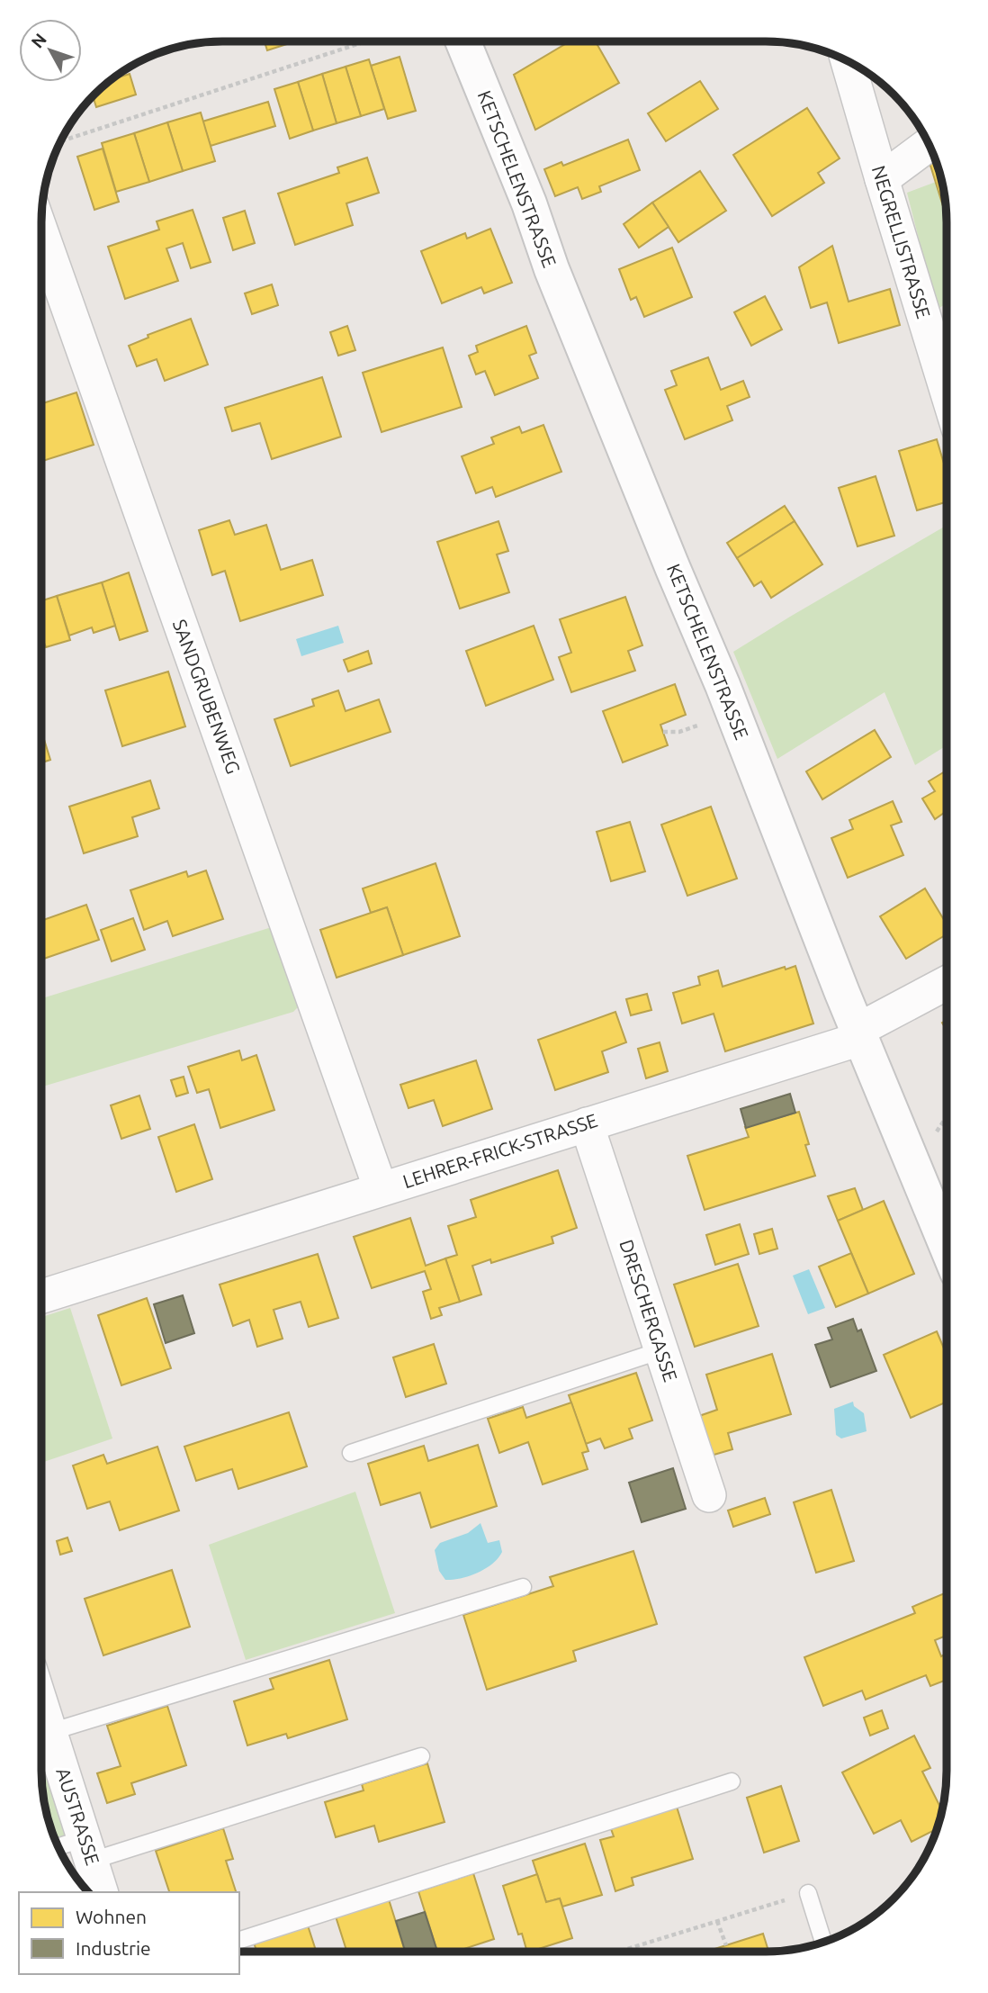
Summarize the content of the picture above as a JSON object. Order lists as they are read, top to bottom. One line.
{"streets":{"main road":["KETSCHELENSTRASSE"],"street":["NEGRELLISTRASSE","SANDGRUBENWEG","LEHRER-FRICK-STRASSE","DRESCHERGASSE","AUSTRASSE"]},"crossings":[["KETSCHELENSTRASSE","LEHRER-FRICK-STRASSE"],["SANDGRUBENWEG","LEHRER-FRICK-STRASSE"],["LEHRER-FRICK-STRASSE","DRESCHERGASSE"]],"legend":["Wohnen","Industrie"],"north":"top left"}
